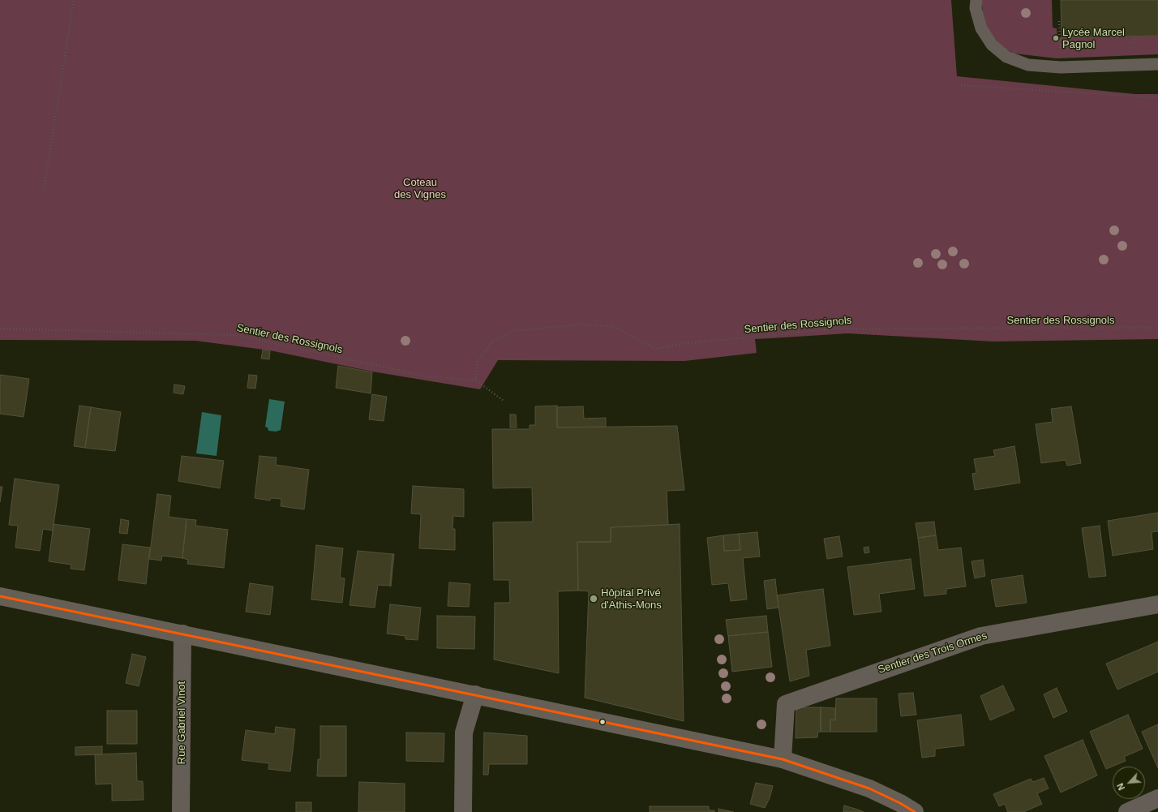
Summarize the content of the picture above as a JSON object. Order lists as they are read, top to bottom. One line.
{"streets":{"street":["Sentier des Trois Ormes","Rue Gabriel Vinot"],"path":["Sentier des Rossignols"]},"parks":["Coteau des Vignes"],"places":["Lycée Marcel Pagnol","Hôpital Privé d'Athis-Mons"],"north":"bottom left"}
